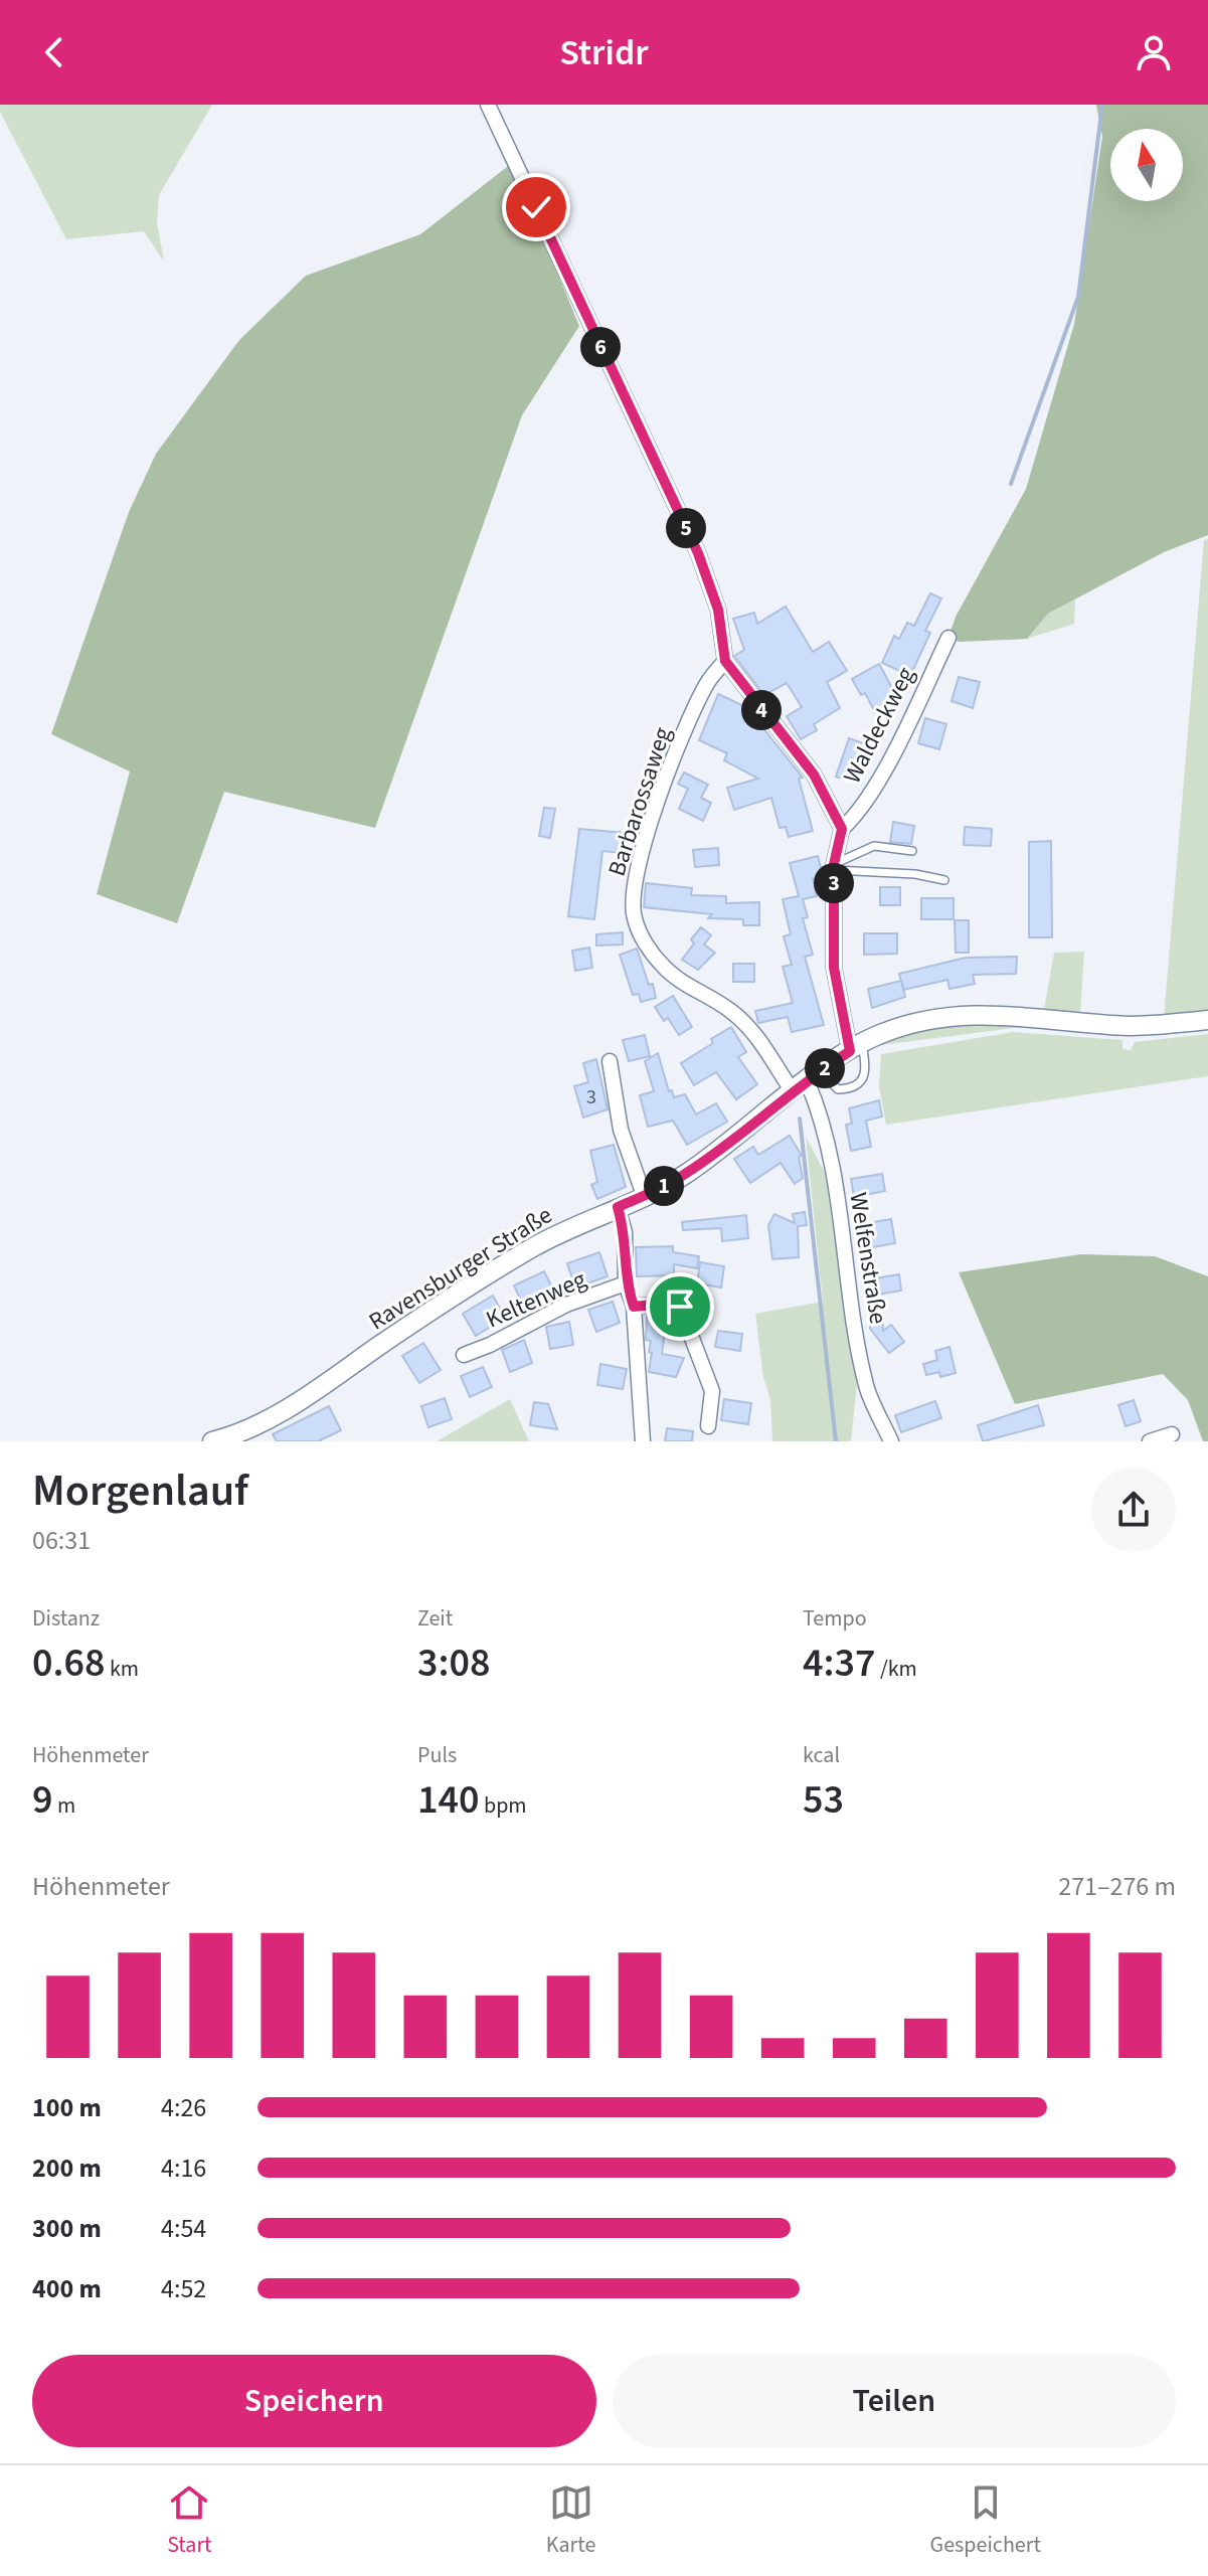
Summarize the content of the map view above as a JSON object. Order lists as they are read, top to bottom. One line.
{"streets":{"main road":["Ravensburger Straße"],"street":["Waldeckweg","Barbarossaweg","Welfenstraße","Keltenweg"]},"crossings":[["Barbarossaweg","Welfenstraße"],["Barbarossaweg","Ravensburger Straße"],["Welfenstraße","Ravensburger Straße"]],"house_numbers":["3"],"north":"top","page":{"header":"Stridr","pins":["6","5","4","3","2","1"],"heading":["Morgenlauf","06:31"],"stats":[["Distanz","0.68 km"],["Zeit","3:08"],["Tempo","4:37 /km"],["Höhenmeter","9 m"],["Puls","140 bpm"],["kcal","53"]],"chart":["Höhenmeter","271–276 m"],"list":[{"name":"100 m","note":"4:26"},{"name":"200 m","note":"4:16"},{"name":"300 m","note":"4:54"},{"name":"400 m","note":"4:52"}],"buttons":["Speichern","Teilen"],"tabs":["Start","Karte","Gespeichert"]}}
